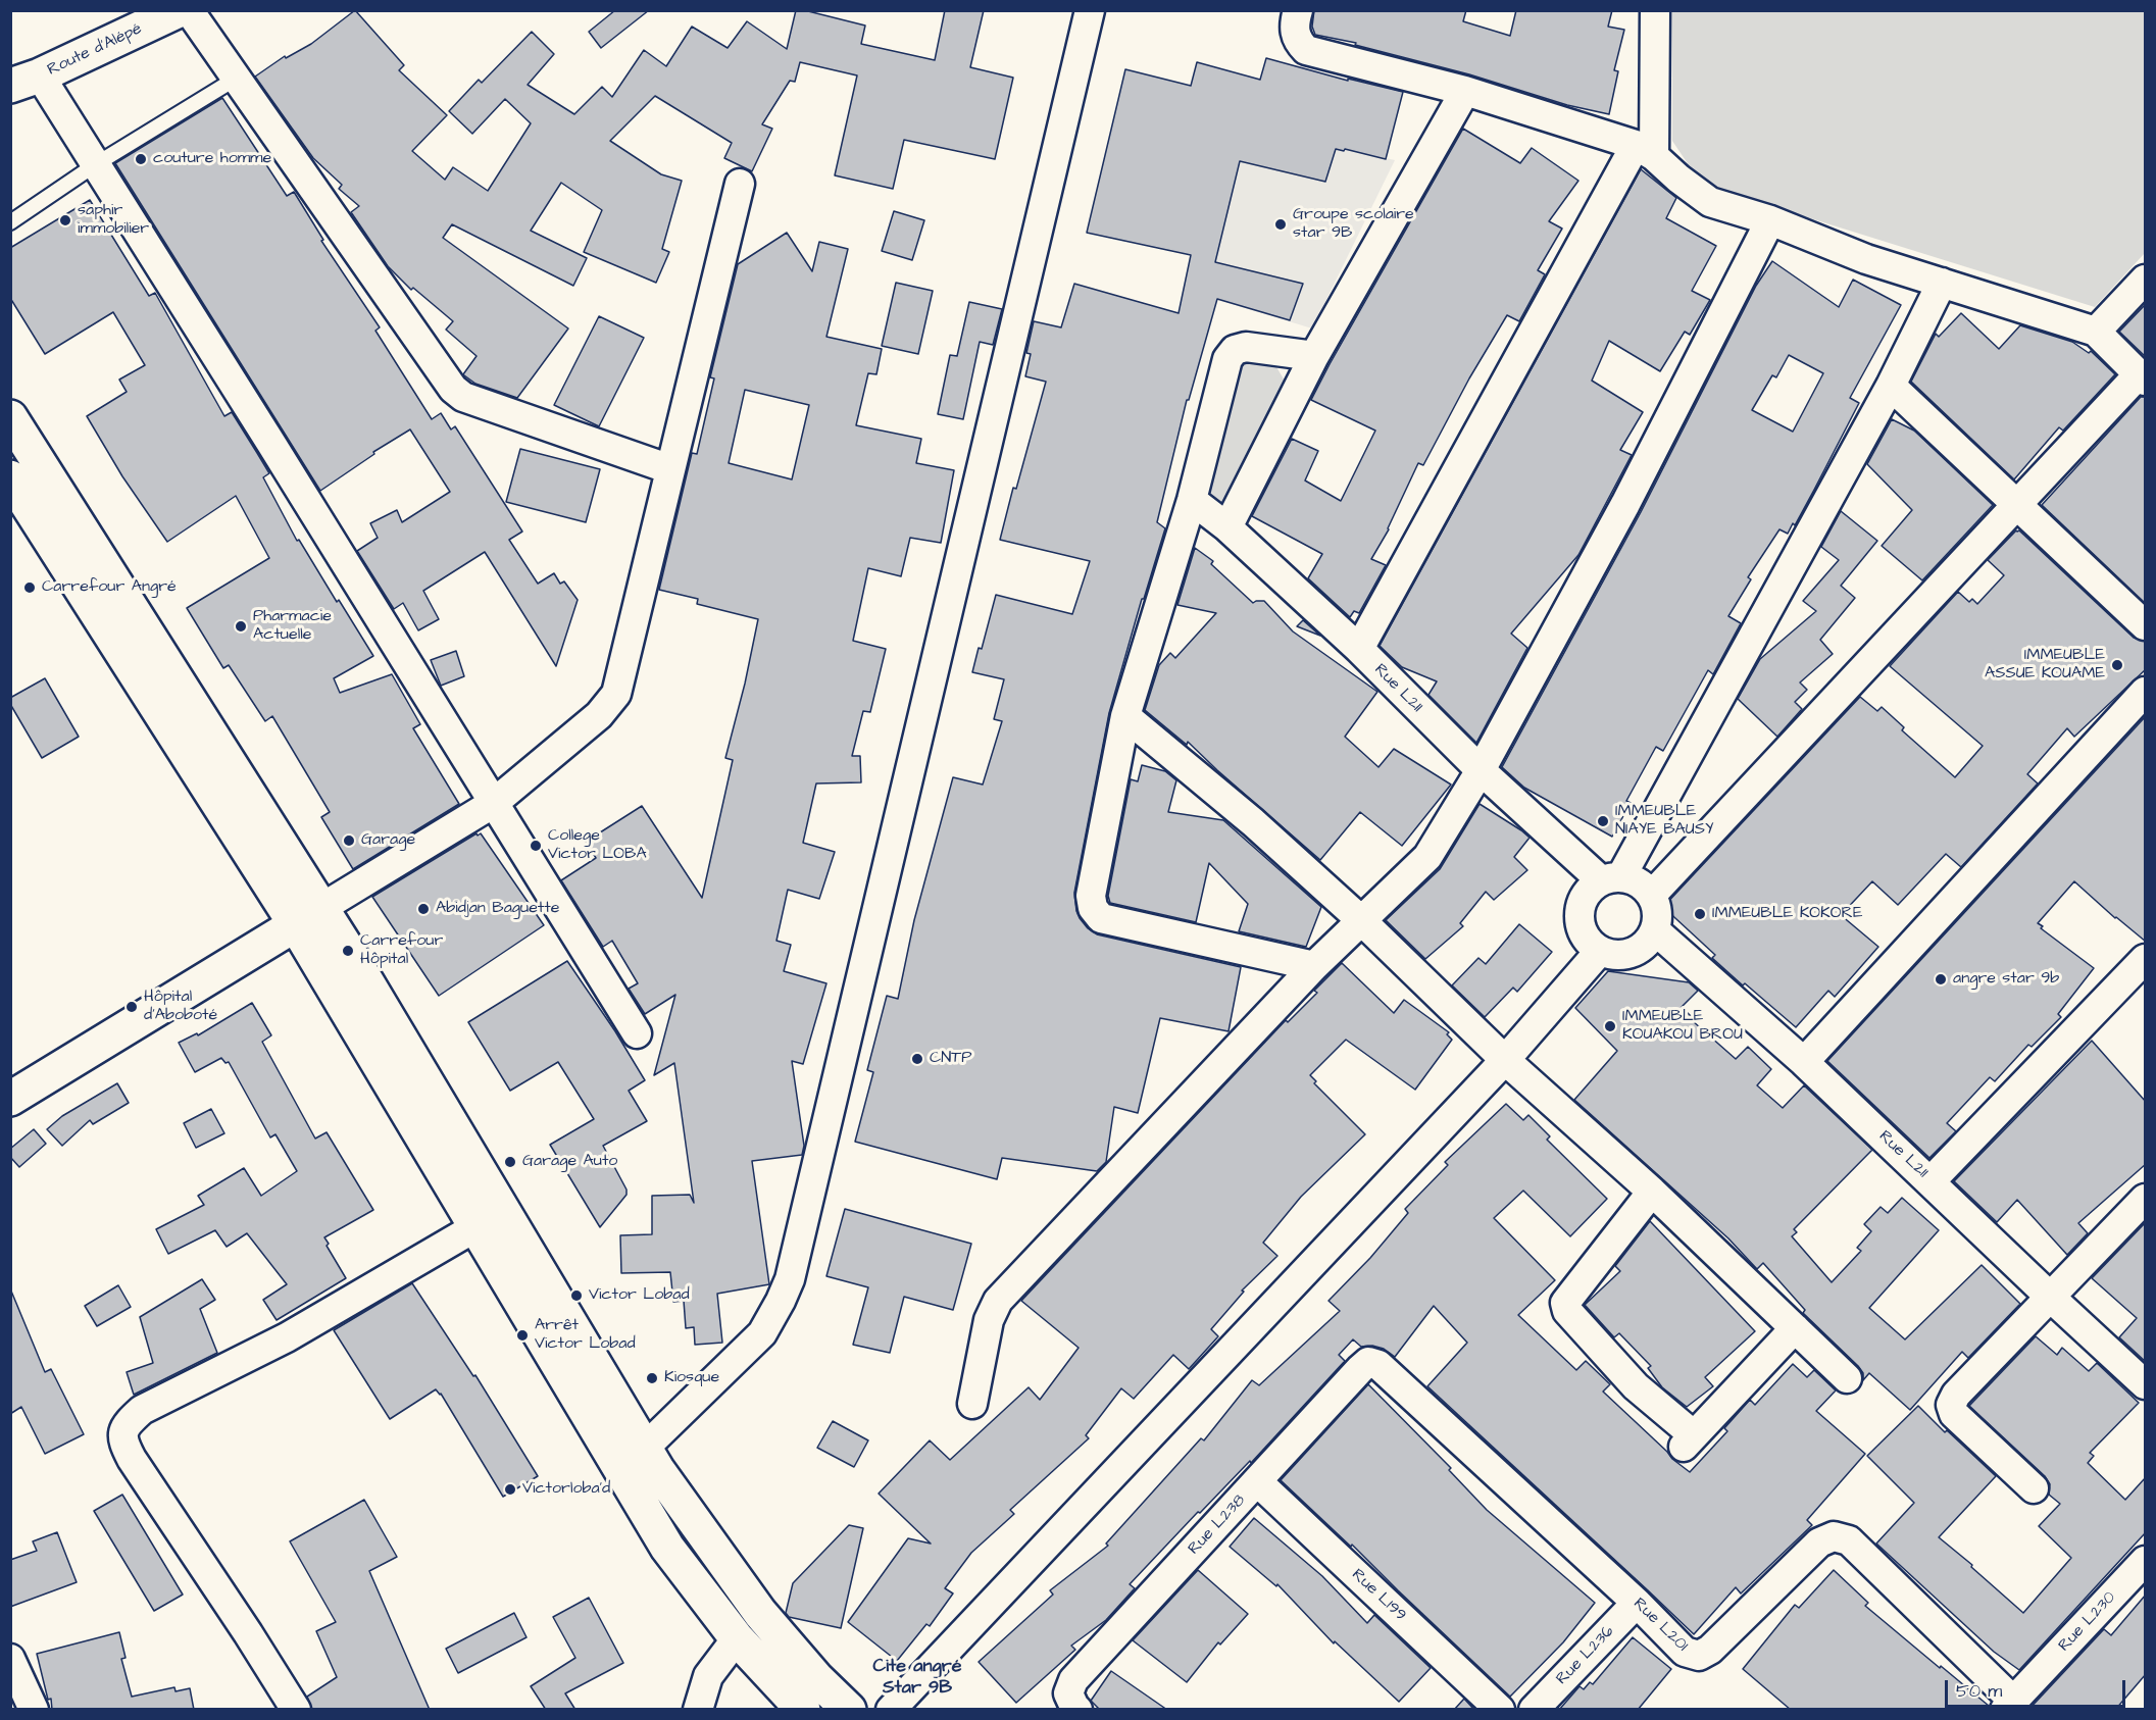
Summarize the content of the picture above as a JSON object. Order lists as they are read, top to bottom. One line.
{"streets":{"main road":["Route d'Alépé"],"street":["Rue L211","Rue L238","Rue L199","Rue L230","Rue L201","Rue L236"]},"crossings":[["Rue L238","Rue L199"],["Rue L238","Rue L201"],["Rue L230","Rue L201"],["Rue L201","Rue L236"]],"districts":["Cite angré Star 9B"],"places":["couture homme","saphir immobilier","Groupe scolaire star 9B","Carrefour Angré","Pharmacie Actuelle","IMMEUBLE ASSUE KOUAME","IMMEUBLE NIAYE BAUSY","Garage","College Victor LOBA","Abidjan Baguette","IMMEUBLE KOKORE","Carrefour Hôpital","angre star 9b","Hôpital d'Aboboté","IMMEUBLE KOUAKOU BROU","CNTP","Garage Auto","Victor Lobad","Arrêt Victor Lobad","Kiosque","Victorloba'd"],"scale_bar":"50 m"}
